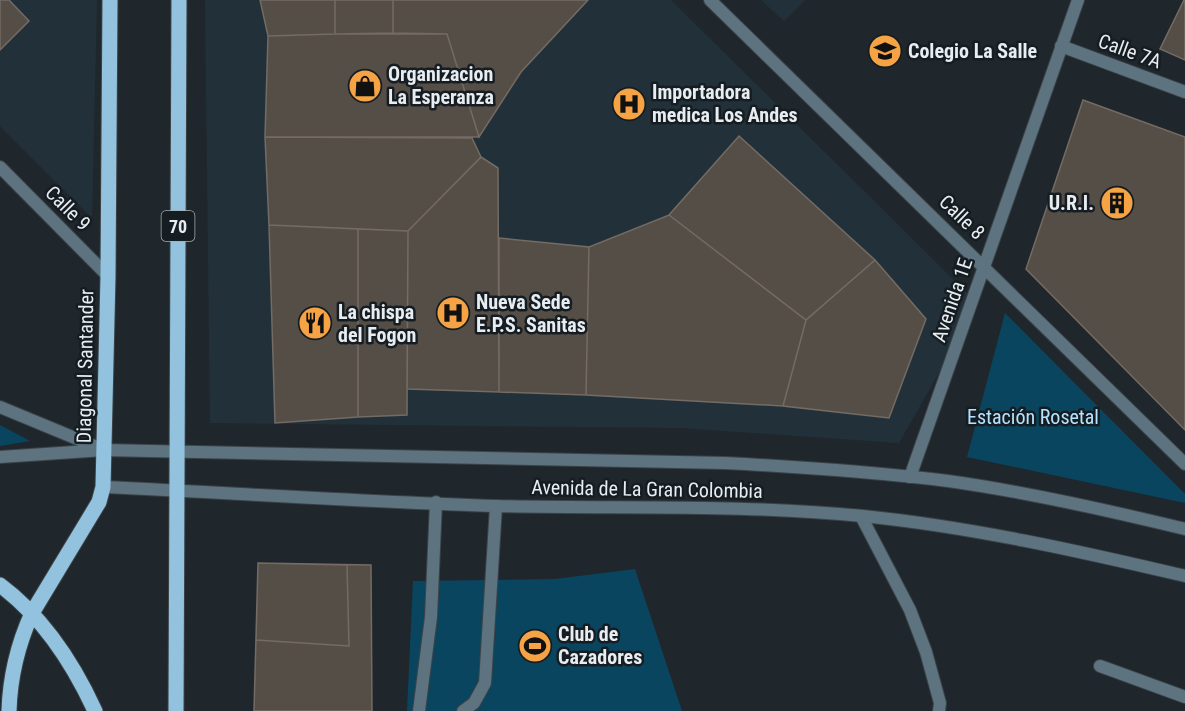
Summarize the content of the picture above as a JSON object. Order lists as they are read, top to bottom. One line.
{"streets":{"main road":["70","Diagonal Santander"],"street":["Calle 7A","Calle 9","Calle 8","Avenida 1E","Avenida de La Gran Colombia"]},"crossings":[["Calle 7A","Avenida 1E"],["Calle 9","Diagonal Santander"],["Calle 8","Avenida 1E"],["70","Avenida de La Gran Colombia"],["Avenida 1E","Avenida de La Gran Colombia"],["Diagonal Santander","Avenida de La Gran Colombia"]],"parks":["Estación Rosetal"],"places":{"school or university":["Colegio La Salle"],"shop":["Organizacion La Esperanza"],"hospital":["Importadora medica Los Andes","Nueva Sede E.P.S. Sanitas"],"building":["U.R.I."],"restaurant":["La chispa del Fogon"],"sports":["Club de Cazadores"]}}
